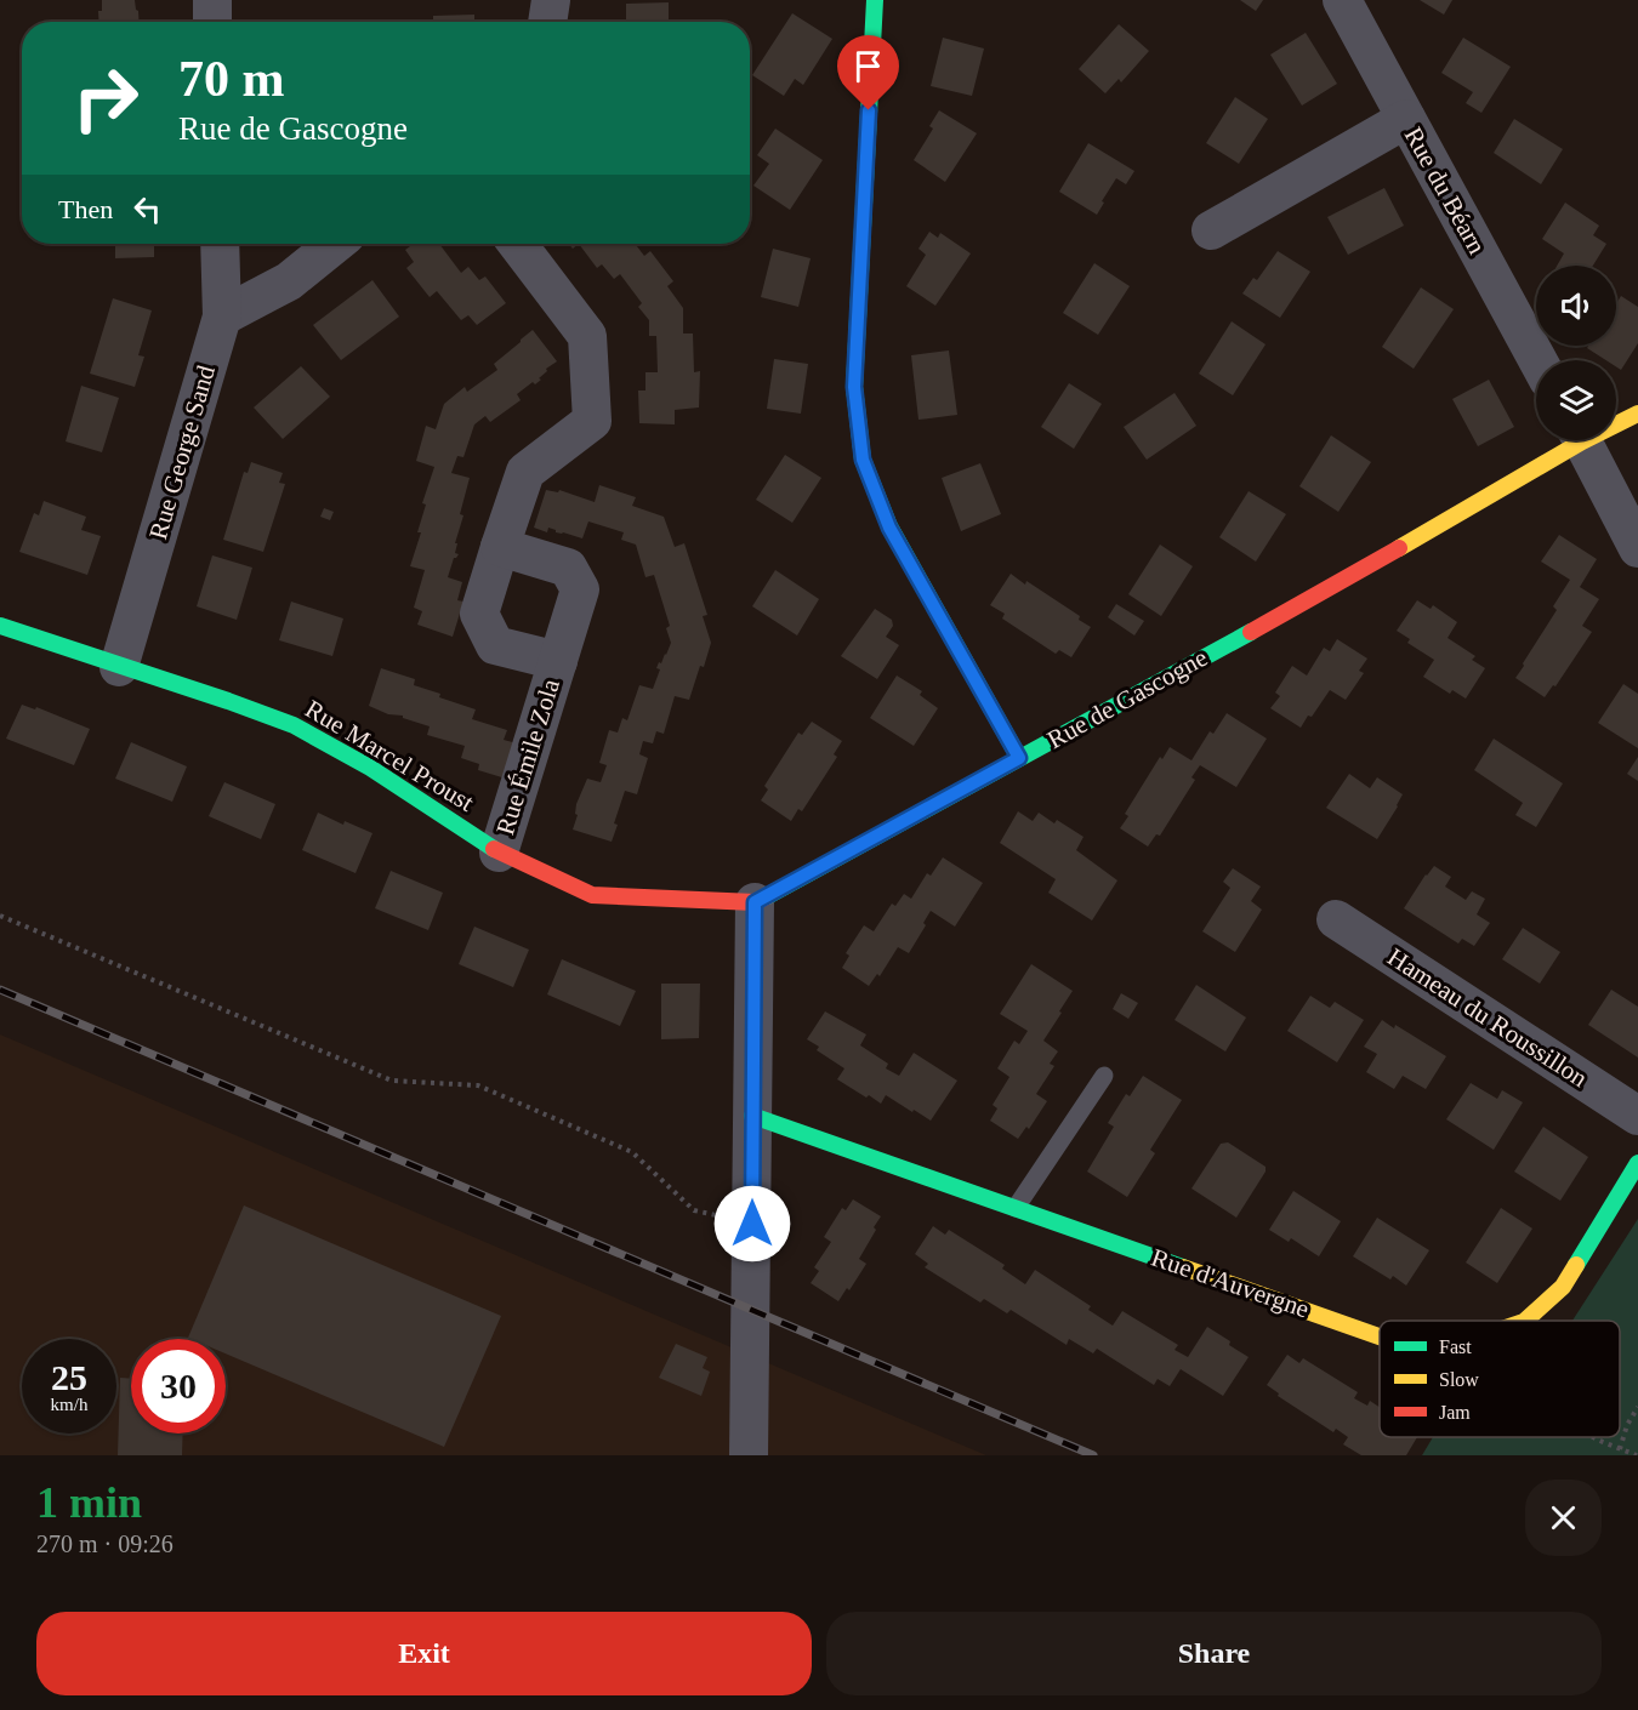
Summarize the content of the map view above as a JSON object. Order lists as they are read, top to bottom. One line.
{"streets":{"street":["Rue du Béarn","Rue George Sand","Rue de Gascogne","Rue Marcel Proust","Rue Émile Zola","Hameau du Roussillon","Rue d'Auvergne"]},"crossings":[["Rue George Sand","Rue Marcel Proust"],["Rue de Gascogne","Rue Marcel Proust"],["Rue Marcel Proust","Rue Émile Zola"]],"legend":["Fast","Slow","Jam"],"page":{"turn":["70 m","Rue de Gascogne"],"then":"Then","speed":"25 km/h","limit":"30","heading":["1 min","270 m · 09:26"],"buttons":["Exit","Share"]}}
